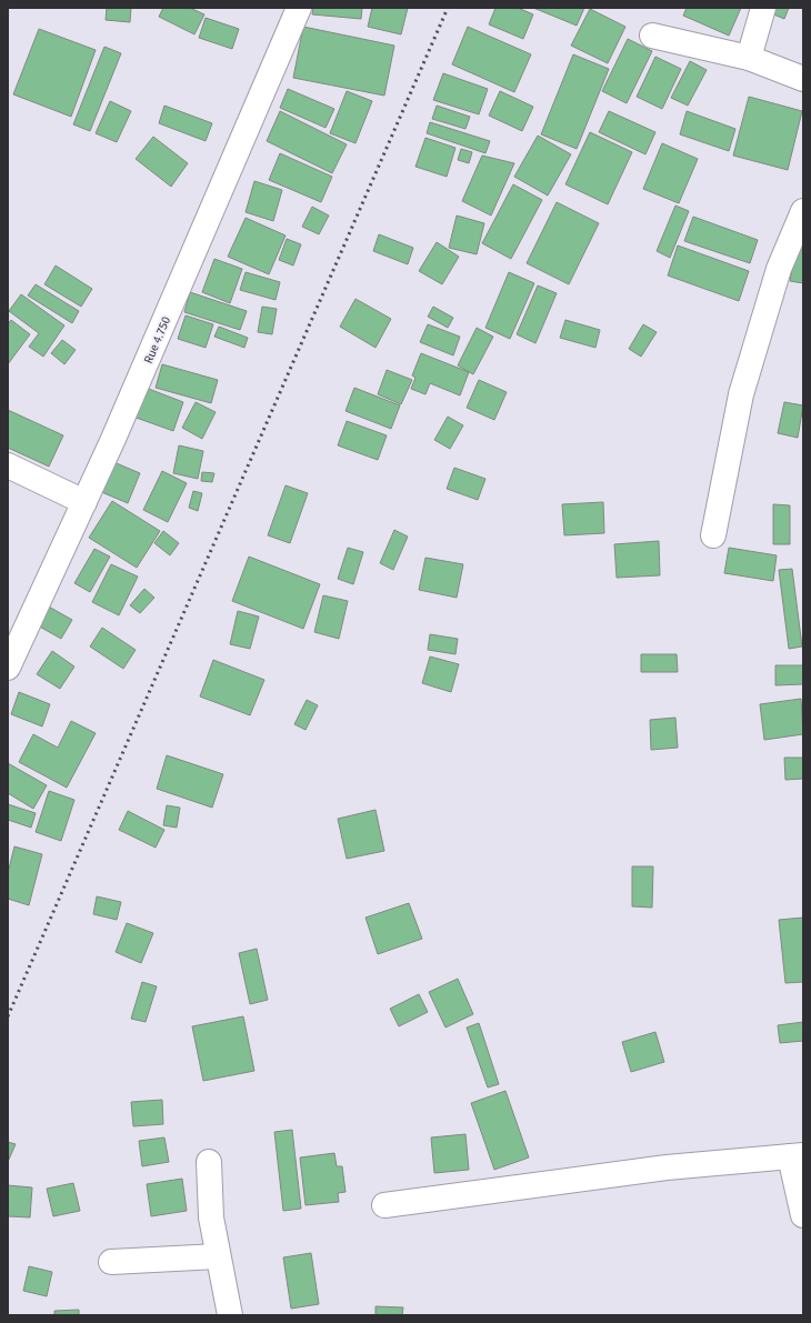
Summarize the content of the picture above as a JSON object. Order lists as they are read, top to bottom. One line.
{"streets":{"street":["Rue 4.750"]}}
